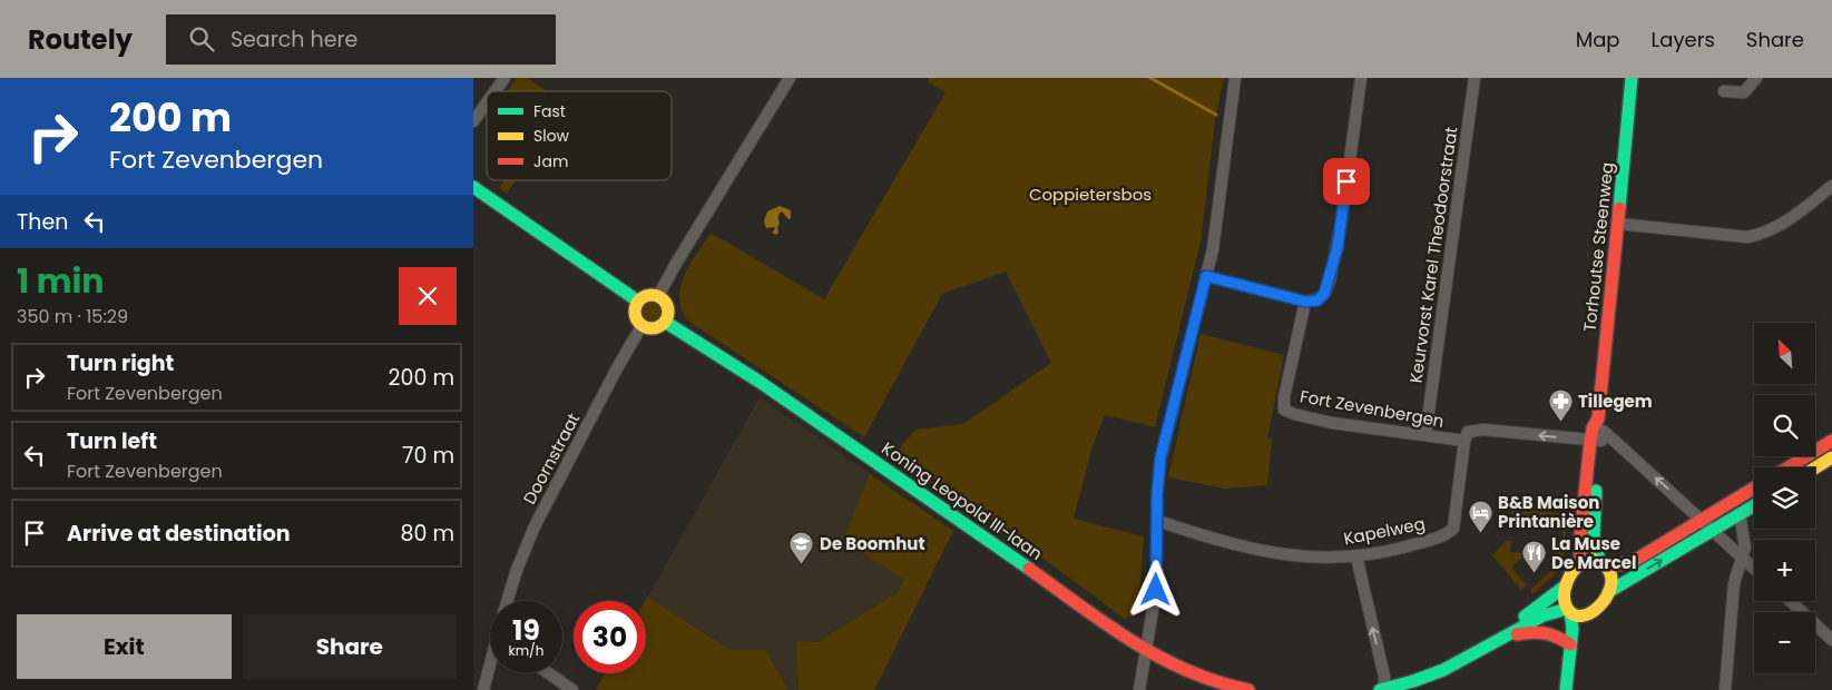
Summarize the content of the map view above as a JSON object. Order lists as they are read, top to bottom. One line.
{"streets":{"street":["Torhoutse Steenweg","Keurvorst Karel Theodoorstraat","Fort Zevenbergen","Doornstraat","Koning Leopold III-laan","Kapelweg"]},"crossings":[["Keurvorst Karel Theodoorstraat","Fort Zevenbergen"],["Fort Zevenbergen","Kapelweg"],["Doornstraat","Koning Leopold III-laan"]],"parks":["Coppietersbos"],"places":{"pharmacy":["Tillegem"],"hotel":["B&B Maison Printanière"],"school or university":["De Boomhut"],"restaurant":["La Muse De Marcel"]},"legend":["Fast","Slow","Jam"],"north":"top left","page":{"header":"Routely","search":"Search here","nav":["Map","Layers","Share"],"turn":["200 m","Fort Zevenbergen"],"then":"Then","heading":["1 min","350 m · 15:29"],"map_buttons":["+","−"],"list":[{"name":"Turn right","note":"Fort Zevenbergen","value":"200 m"},{"name":"Turn left","note":"Fort Zevenbergen","value":"70 m"},{"name":"Arrive at destination","value":"80 m"}],"speed":"19 km/h","limit":"30","buttons":["Exit","Share"]}}
